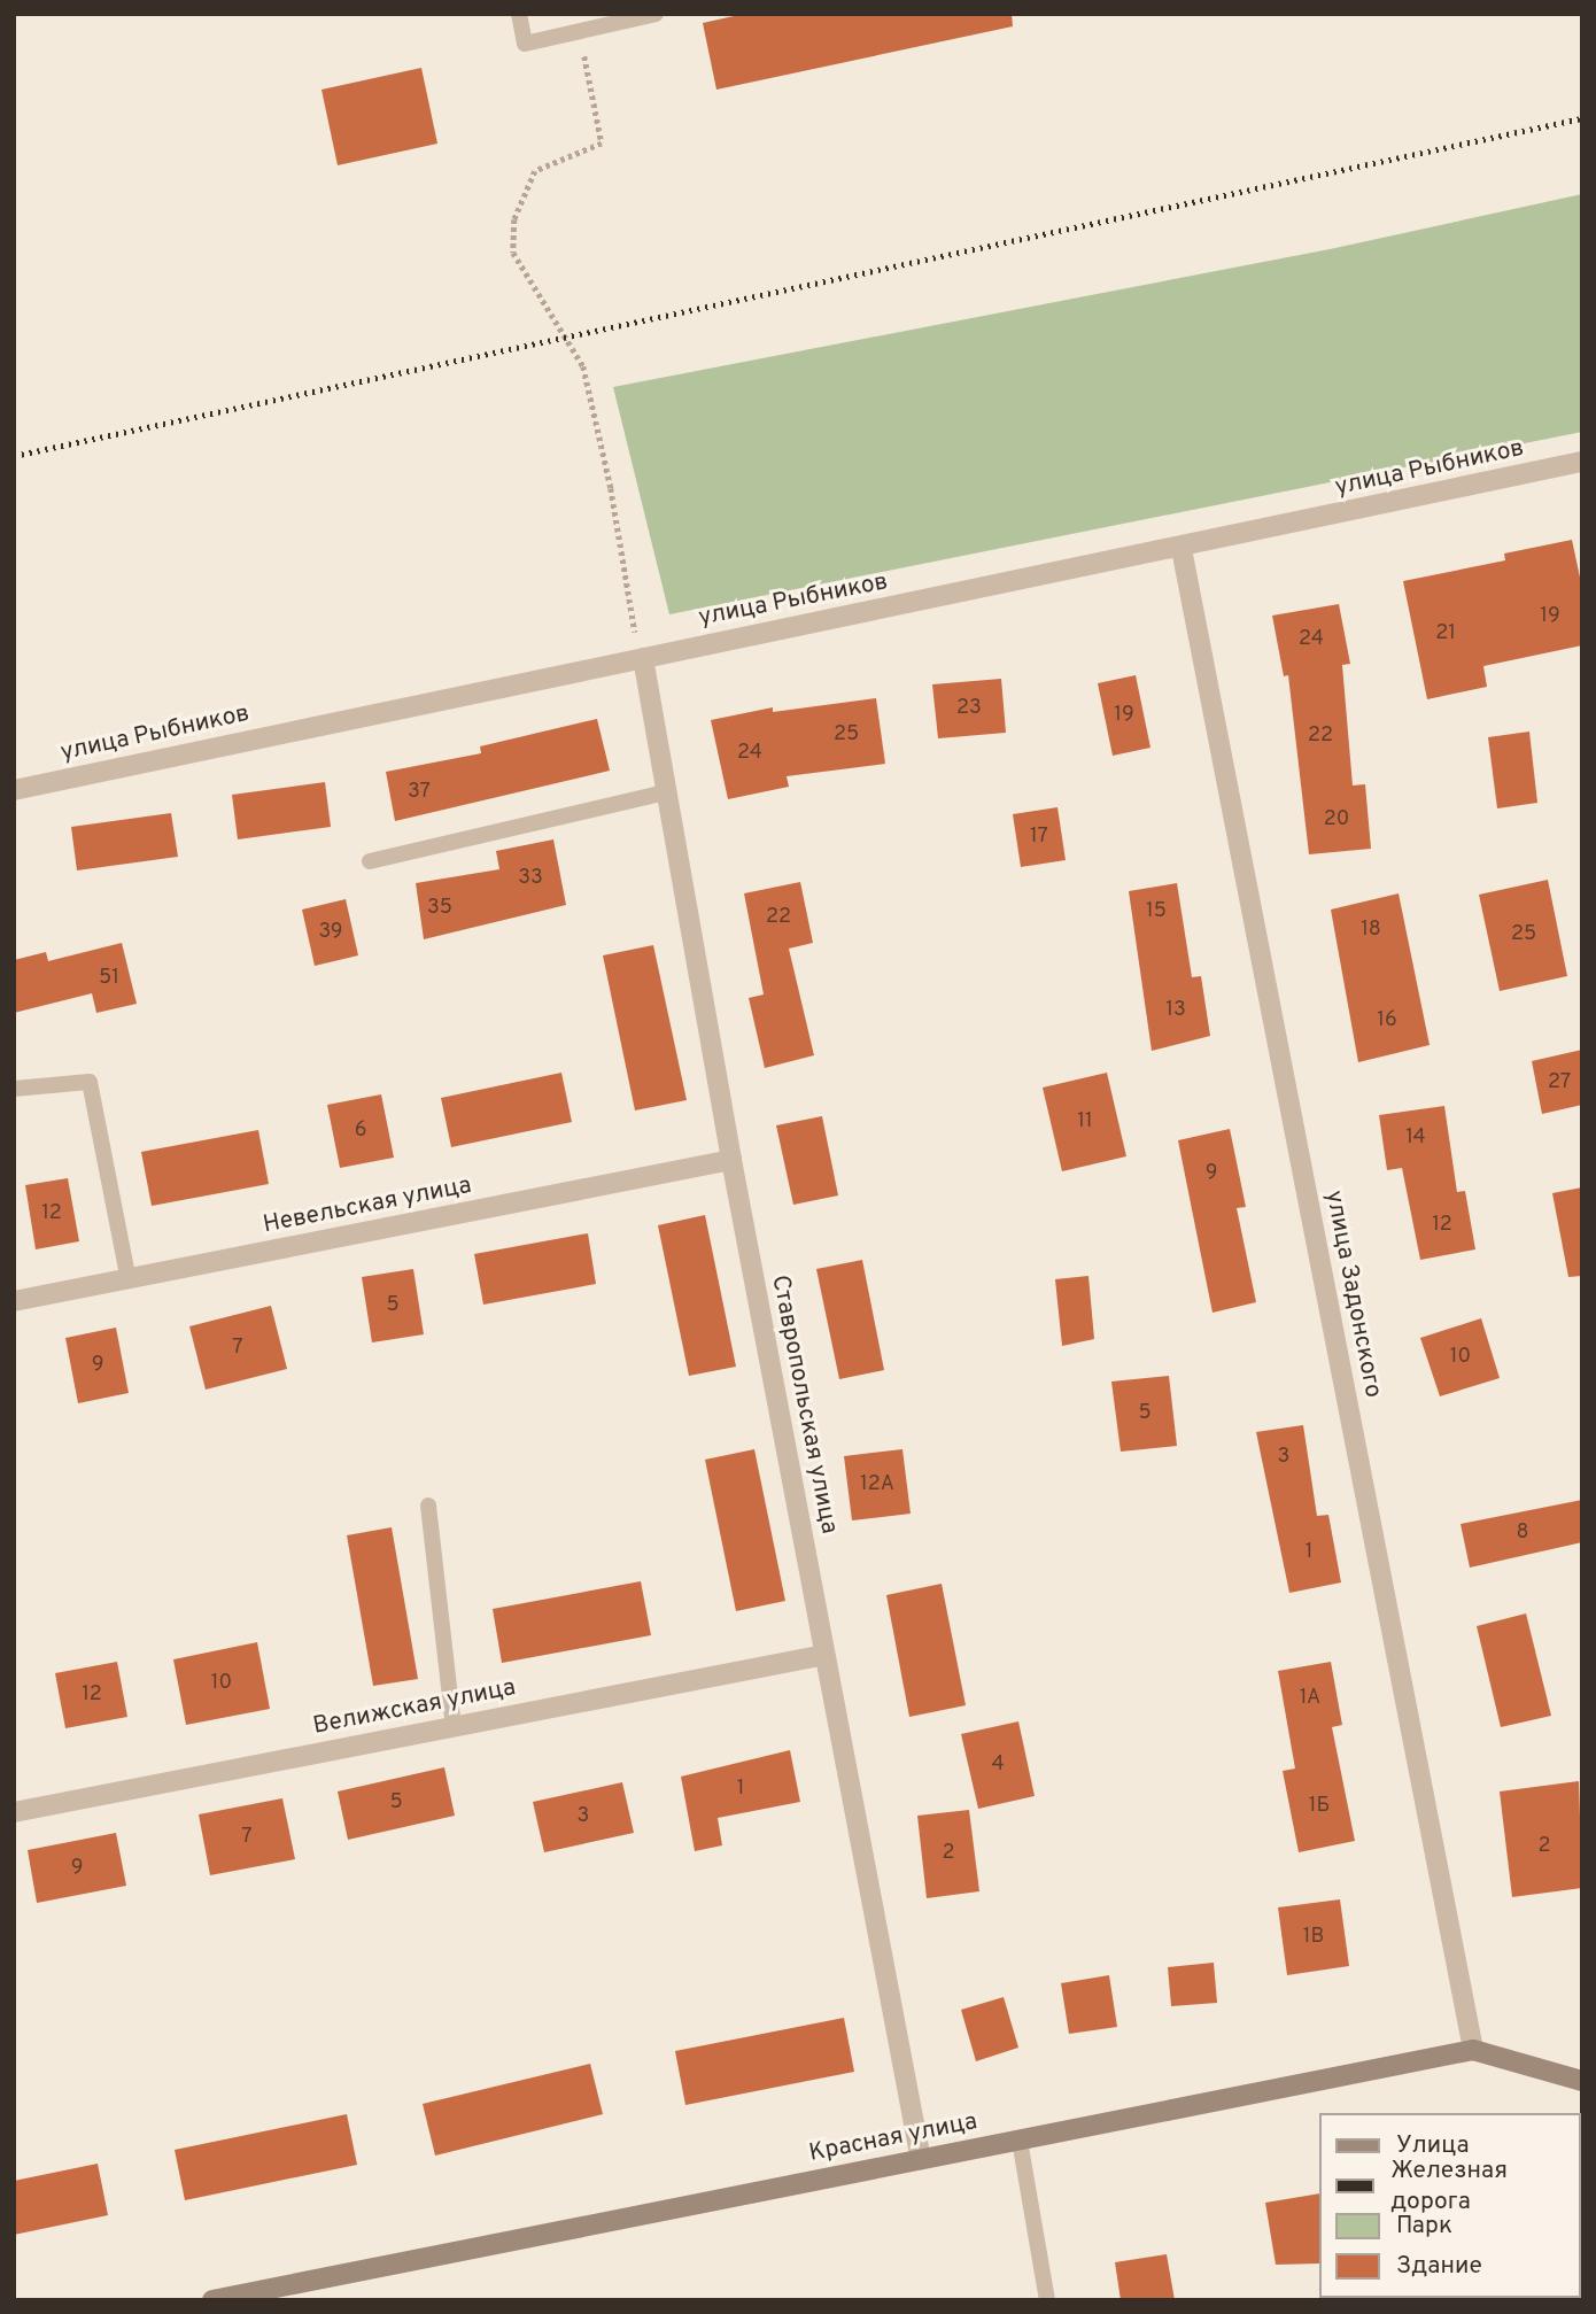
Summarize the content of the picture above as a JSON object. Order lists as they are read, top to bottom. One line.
{"streets":{"street":["улица Рыбников","Невельская улица","улица Задонского","Ставропольская улица","Велижская улица","Красная улица"]},"crossings":[["улица Рыбников","улица Задонского"],["улица Рыбников","Ставропольская улица"],["Невельская улица","Ставропольская улица"],["улица Задонского","Красная улица"],["Ставропольская улица","Велижская улица"],["Ставропольская улица","Красная улица"]],"house_numbers":["19","21","24","23","19","25","22","24","37","20","17","33","35","15","22","18","39","25","51","13","16","27","11","6","14","9","12","12","5","7","10","9","5","3","12А","8","1","10","12","1А","4","1","5","1Б","3","7","2","2","9","1В"],"legend":["Улица","Железная дорога","Парк","Здание"]}
